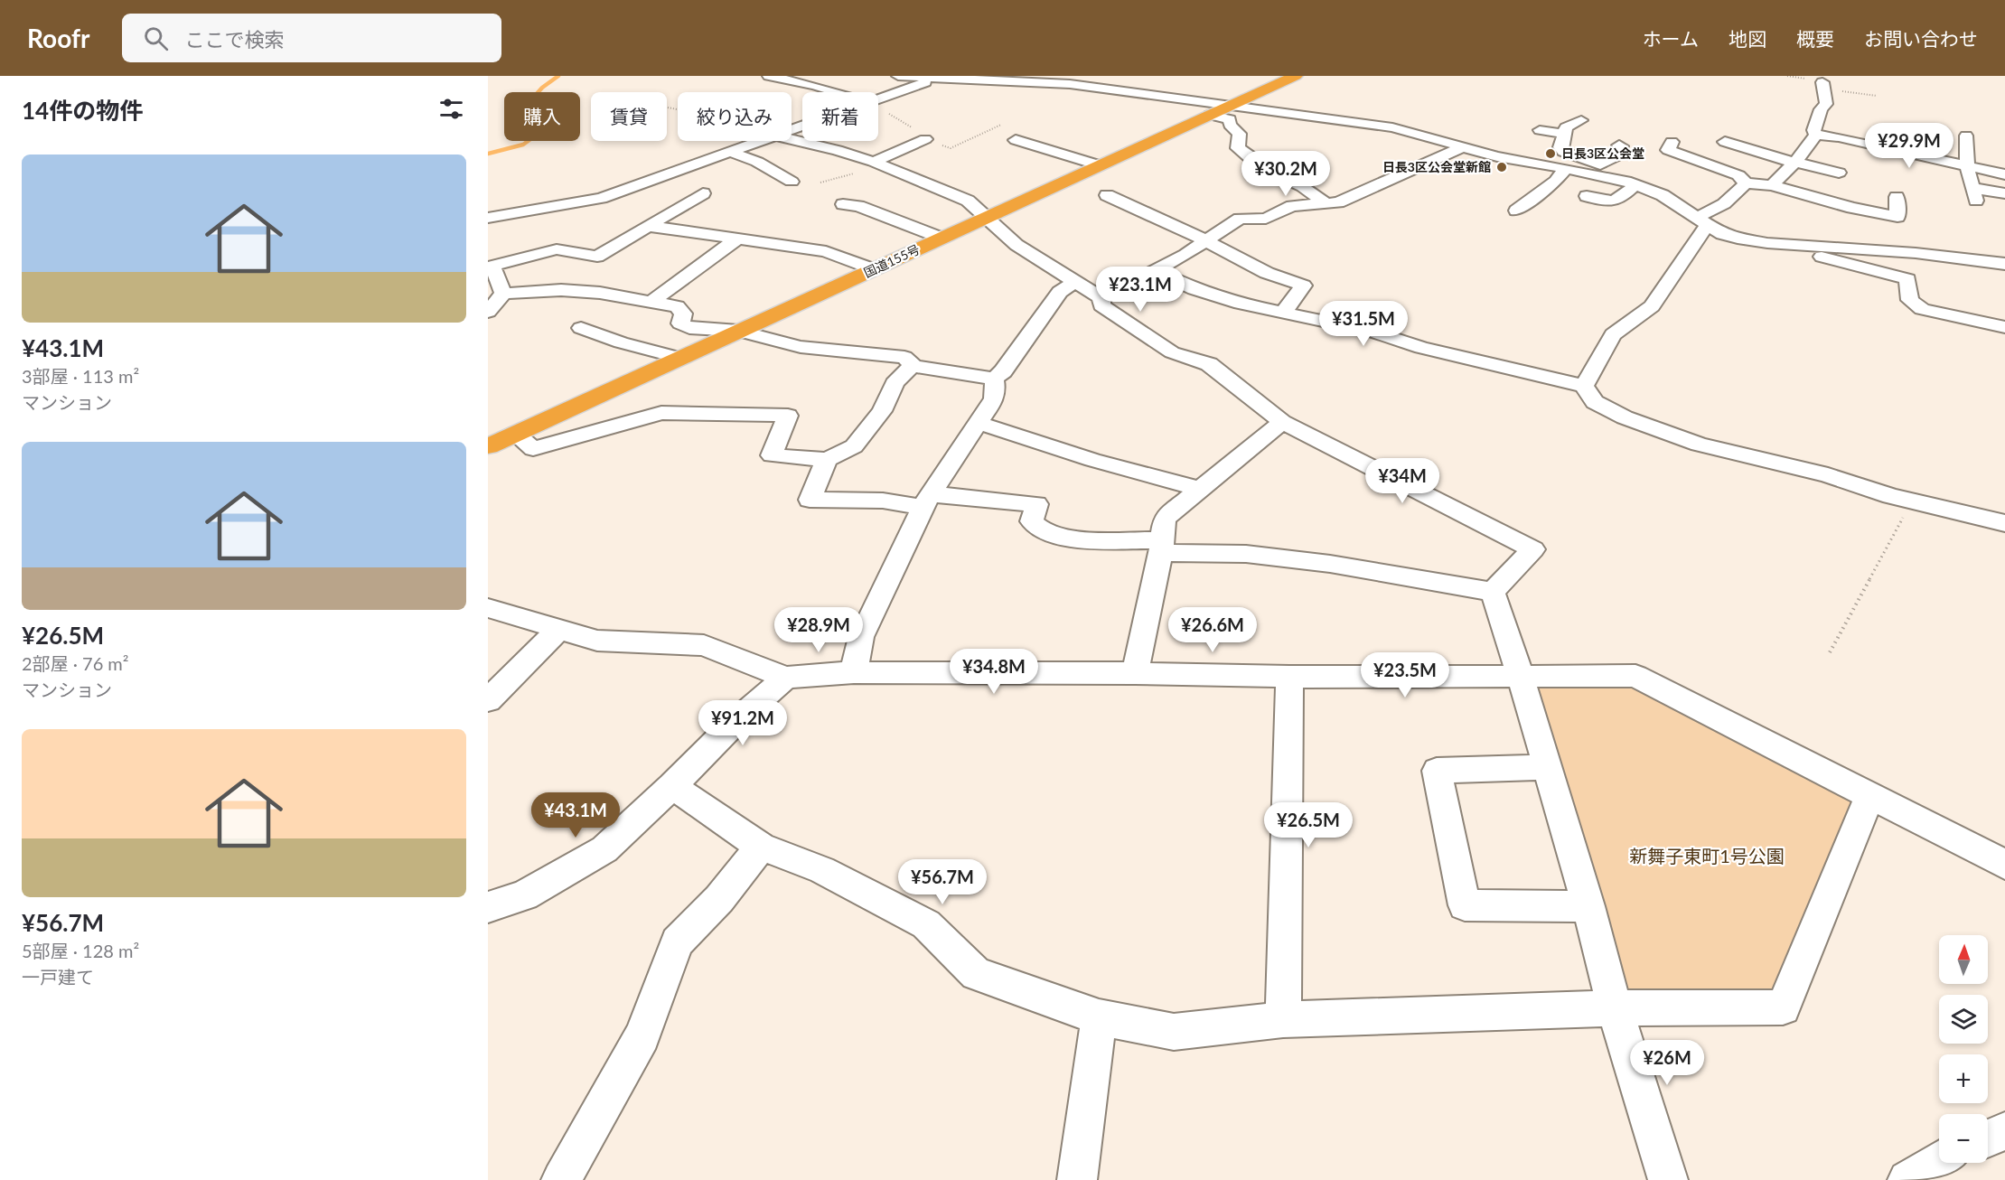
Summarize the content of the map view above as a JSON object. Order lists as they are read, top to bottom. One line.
{"streets":{"highway":["国道155号"]},"parks":["新舞子東町1号公園"],"places":["日長3区公会堂","日長3区公会堂新館"],"north":"top","page":{"header":"Roofr","search":"ここで検索","nav":["ホーム","地図","概要","お問い合わせ"],"heading":"14件の物件","chip":["購入","賃貸","絞り込み","新着"],"price":["¥29.9M","¥30.2M","¥23.1M","¥31.5M","¥34M","¥28.9M","¥26.6M","¥34.8M","¥23.5M","¥91.2M","¥43.1M","¥26.5M","¥56.7M","¥26M"],"list":[{"name":"¥43.1M","note":"3部屋 · 113 m² · マンション"},{"name":"¥26.5M","note":"2部屋 · 76 m² · マンション"},{"name":"¥56.7M","note":"5部屋 · 128 m² · 一戸建て"}],"map_buttons":["+","−"]}}
